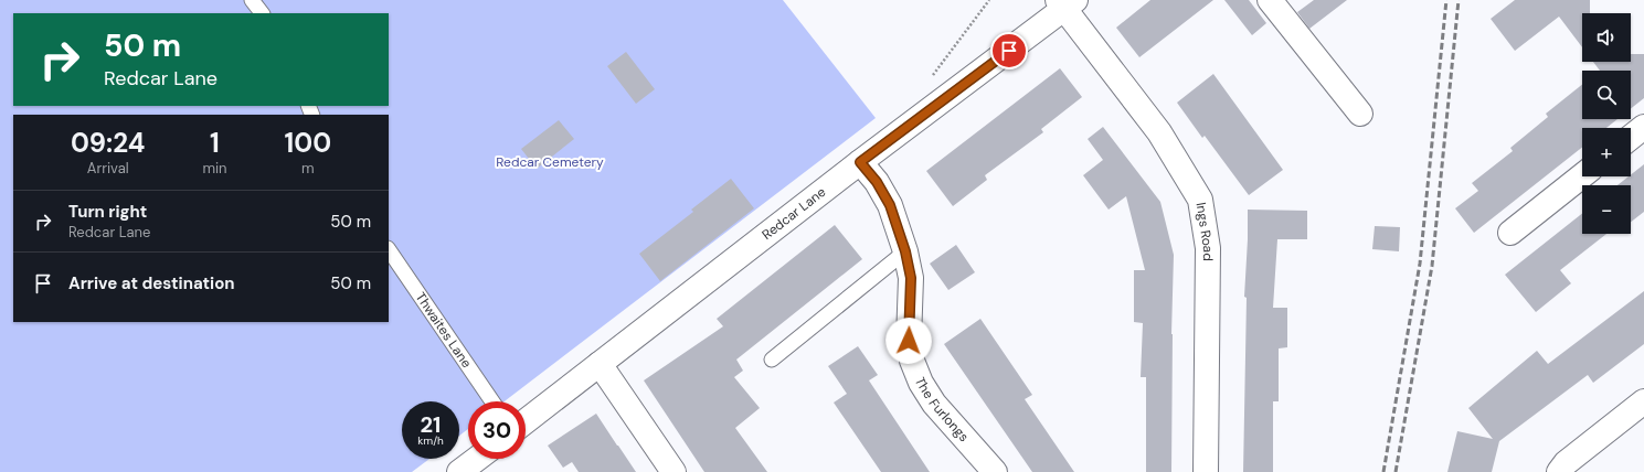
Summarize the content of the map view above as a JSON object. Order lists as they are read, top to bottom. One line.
{"streets":{"street":["Redcar Lane","Ings Road","The Furlongs"],"lane":["Thwaites Lane"]},"crossings":[["Redcar Lane","Ings Road"],["Redcar Lane","The Furlongs"]],"parks":["Redcar Cemetery"],"page":{"map_buttons":["+","−"],"turn":["50 m","Redcar Lane"],"eta":["09:24","Arrival","1","min","100","m"],"list":[{"name":"Turn right","note":"Redcar Lane","value":"50 m"},{"name":"Arrive at destination","value":"50 m"}],"speed":"21 km/h","limit":"30"}}
